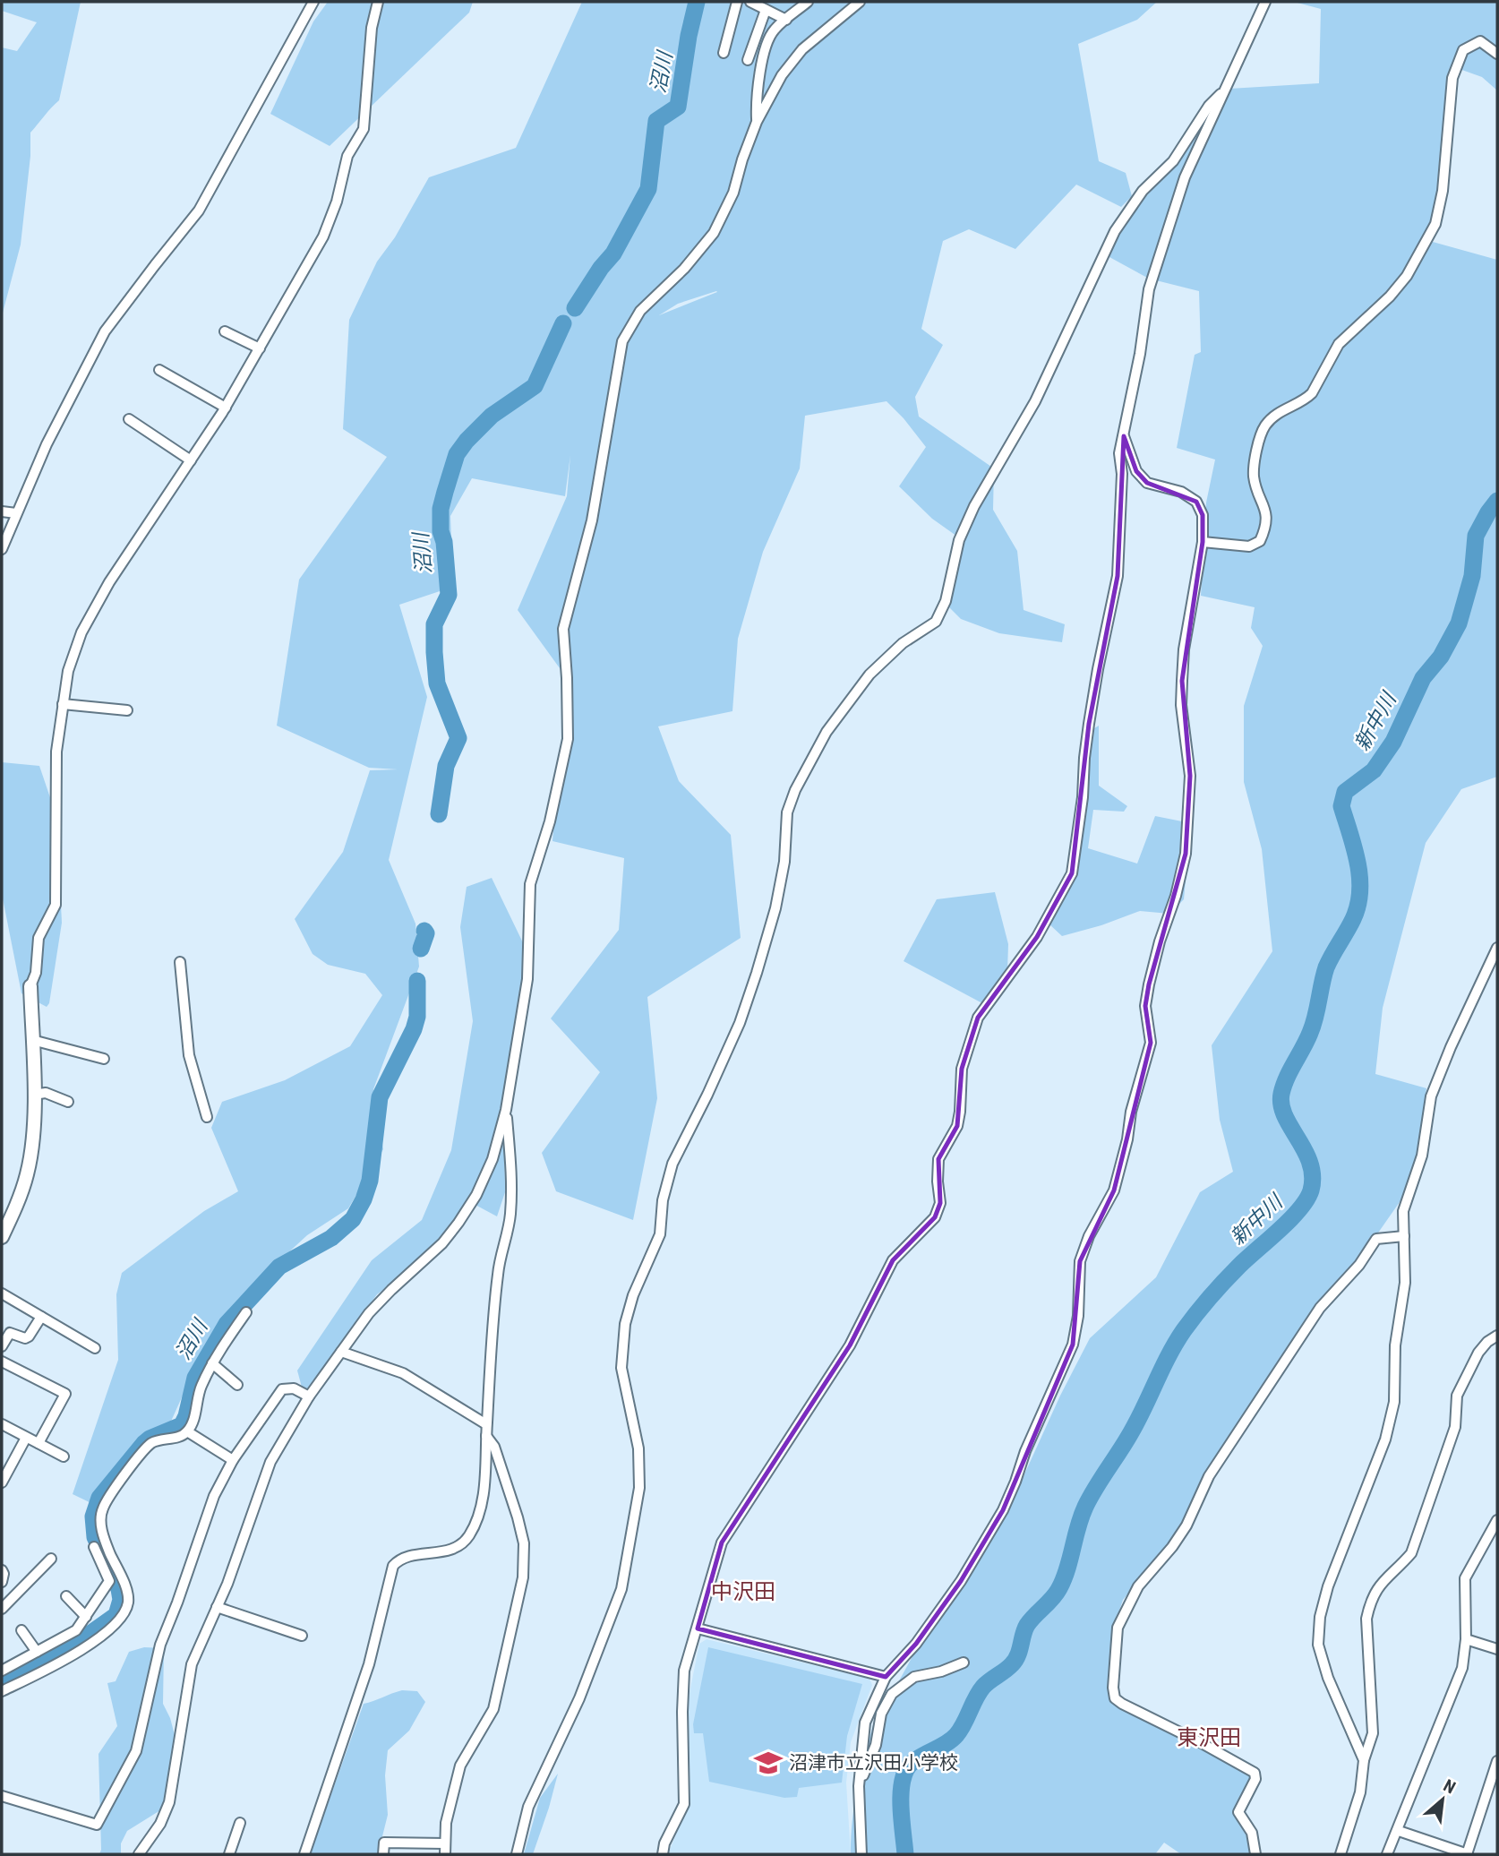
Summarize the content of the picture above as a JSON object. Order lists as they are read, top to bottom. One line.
{"districts":["中沢田","東沢田"],"water":["沼川","新中川"],"places":{"school or university":["沼津市立沢田小学校"]},"north":"top right"}
